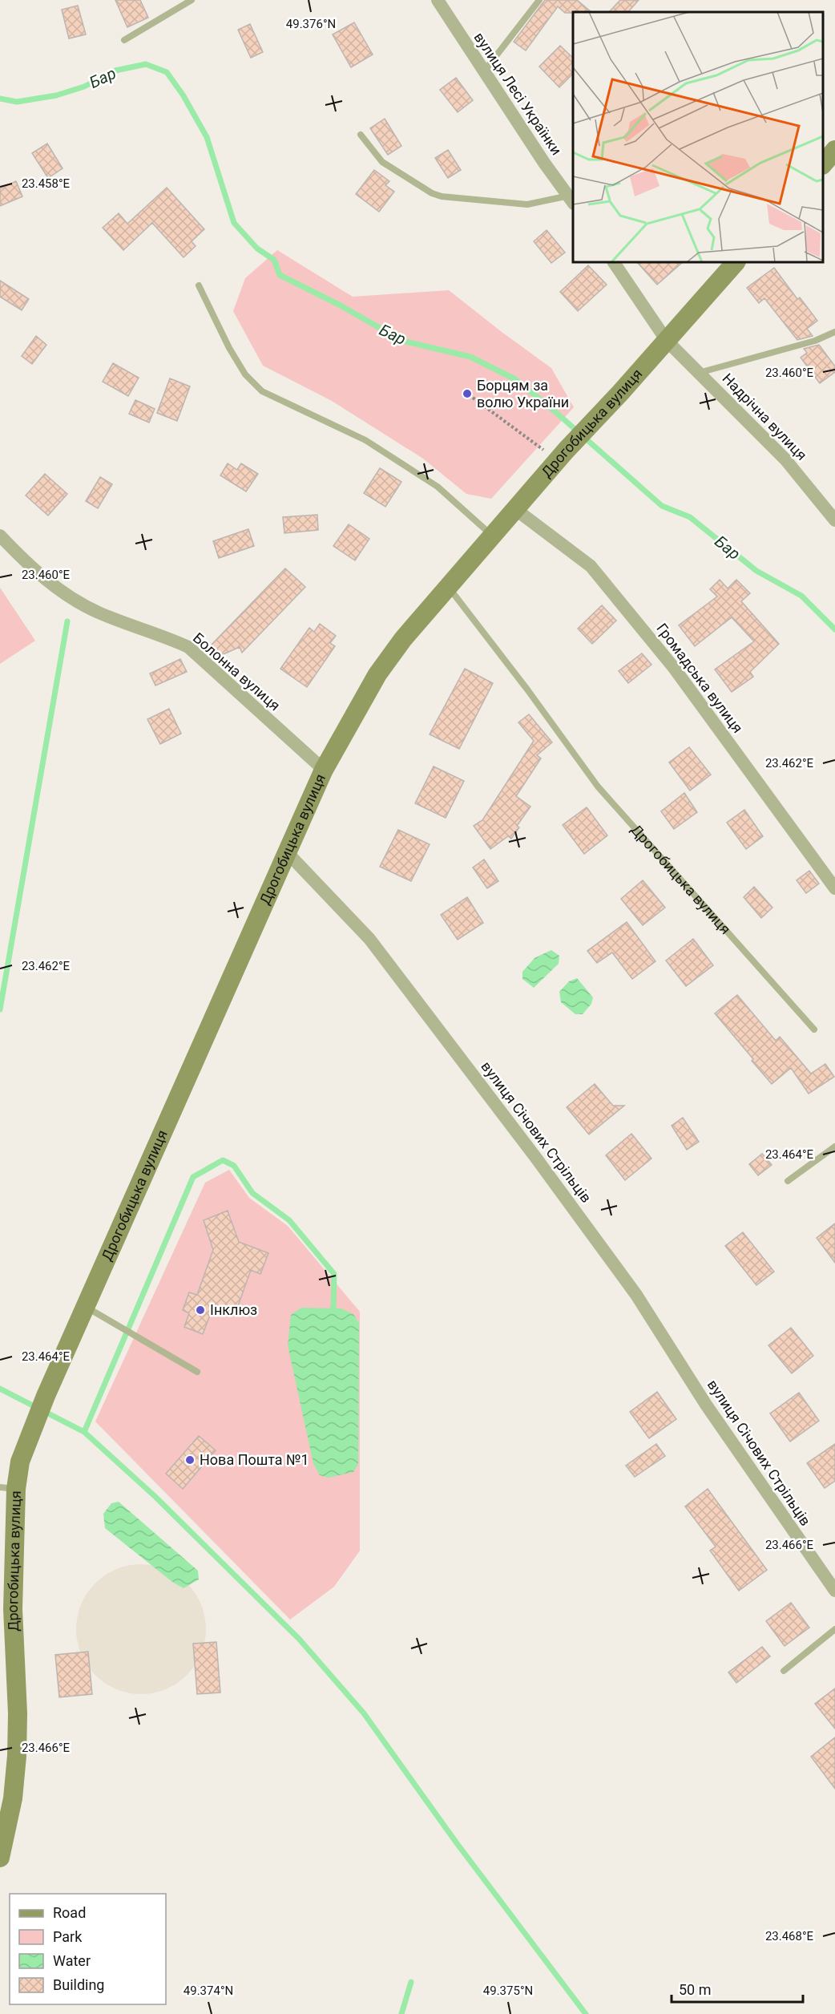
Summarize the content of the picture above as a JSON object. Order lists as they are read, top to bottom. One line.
{"streets":{"main road":["Дрогобицька вулиця"],"street":["вулиця Лесі Українки","Надрічна вулиця","Болонна вулиця","Громадська вулиця","вулиця Січових Стрільців"]},"crossings":[["Надрічна вулиця","Дрогобицька вулиця"],["Дрогобицька вулиця","Болонна вулиця"],["Дрогобицька вулиця","Громадська вулиця"],["Дрогобицька вулиця","вулиця Січових Стрільців"]],"water":["Бар"],"places":["Борцям за волю України","Інклюз","Нова Пошта №1"],"legend":["Road","Park","Water","Building"],"scale_bar":"50 m","coordinates":["49.376°N","23.458°E","23.460°E","23.462°E","23.464°E","23.466°E","23.468°E","49.374°N","49.375°N"]}
